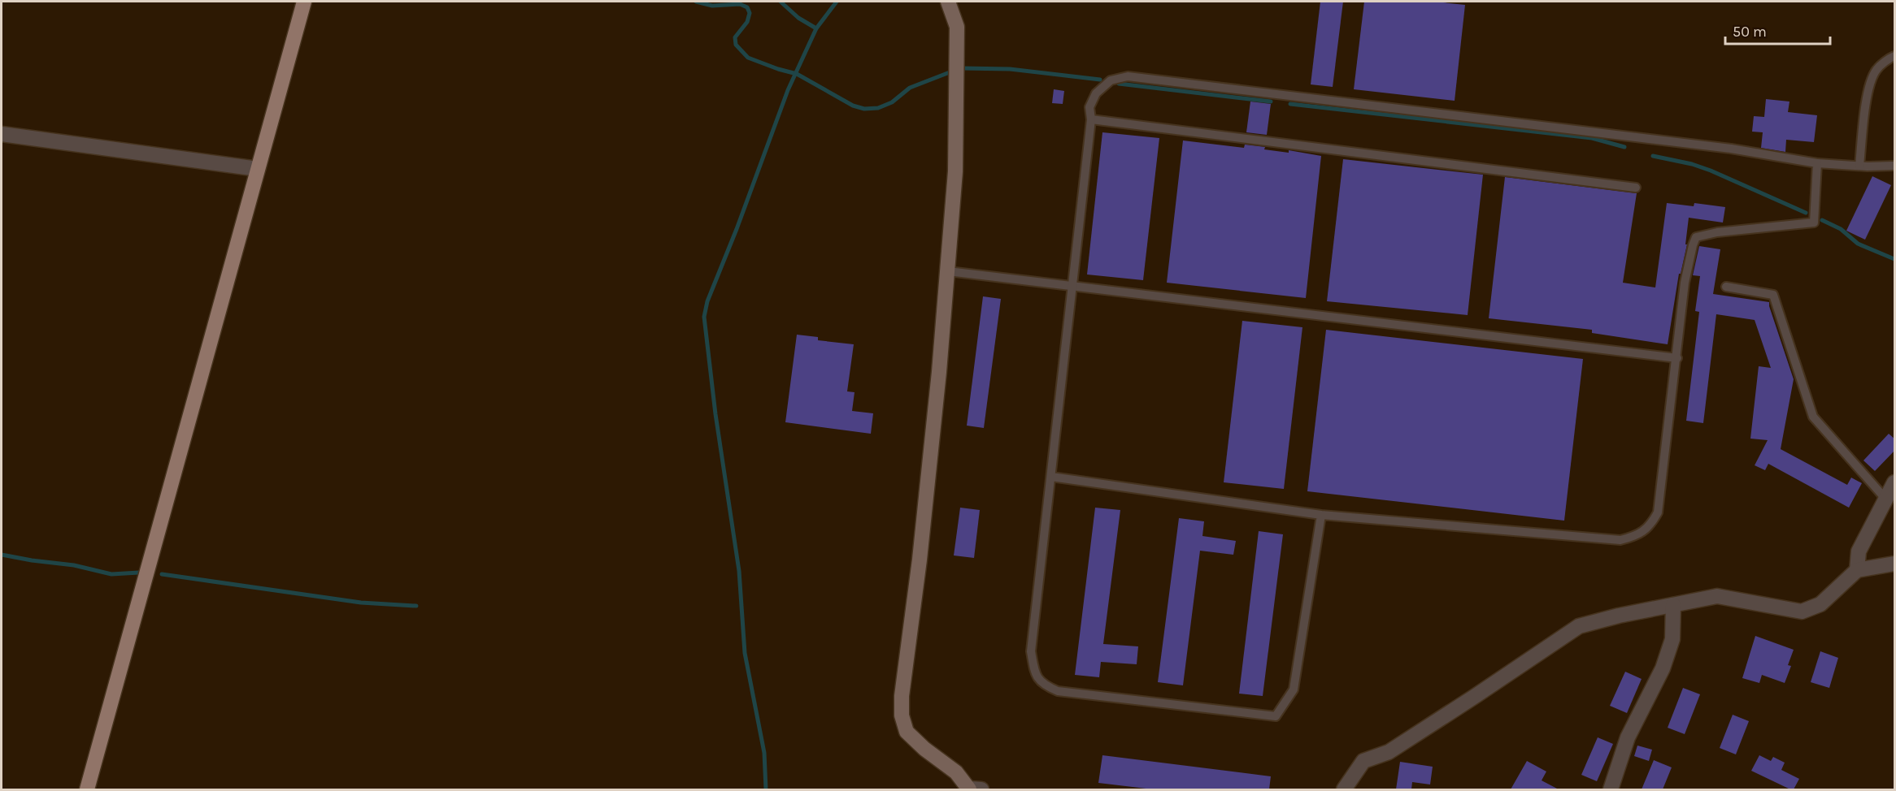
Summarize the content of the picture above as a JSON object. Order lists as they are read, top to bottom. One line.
{"scale_bar":"50 m"}
